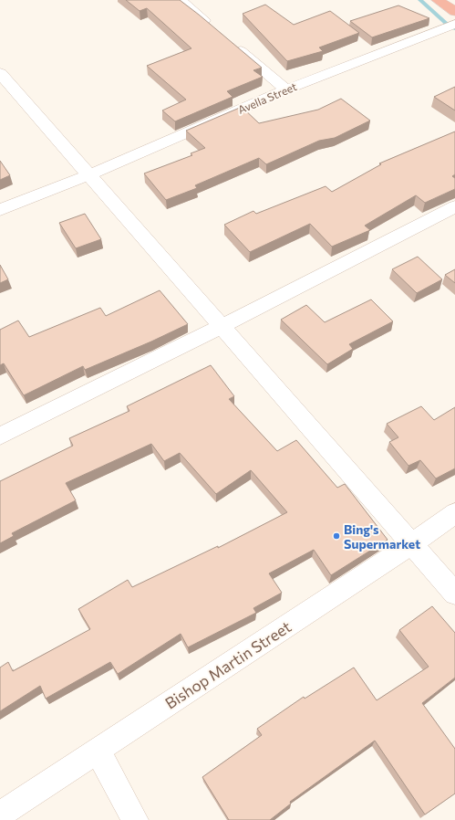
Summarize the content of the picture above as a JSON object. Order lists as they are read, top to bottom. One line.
{"streets":{"street":["Avella Street","Bishop Martin Street"]},"places":["Bing's Supermarket"]}
